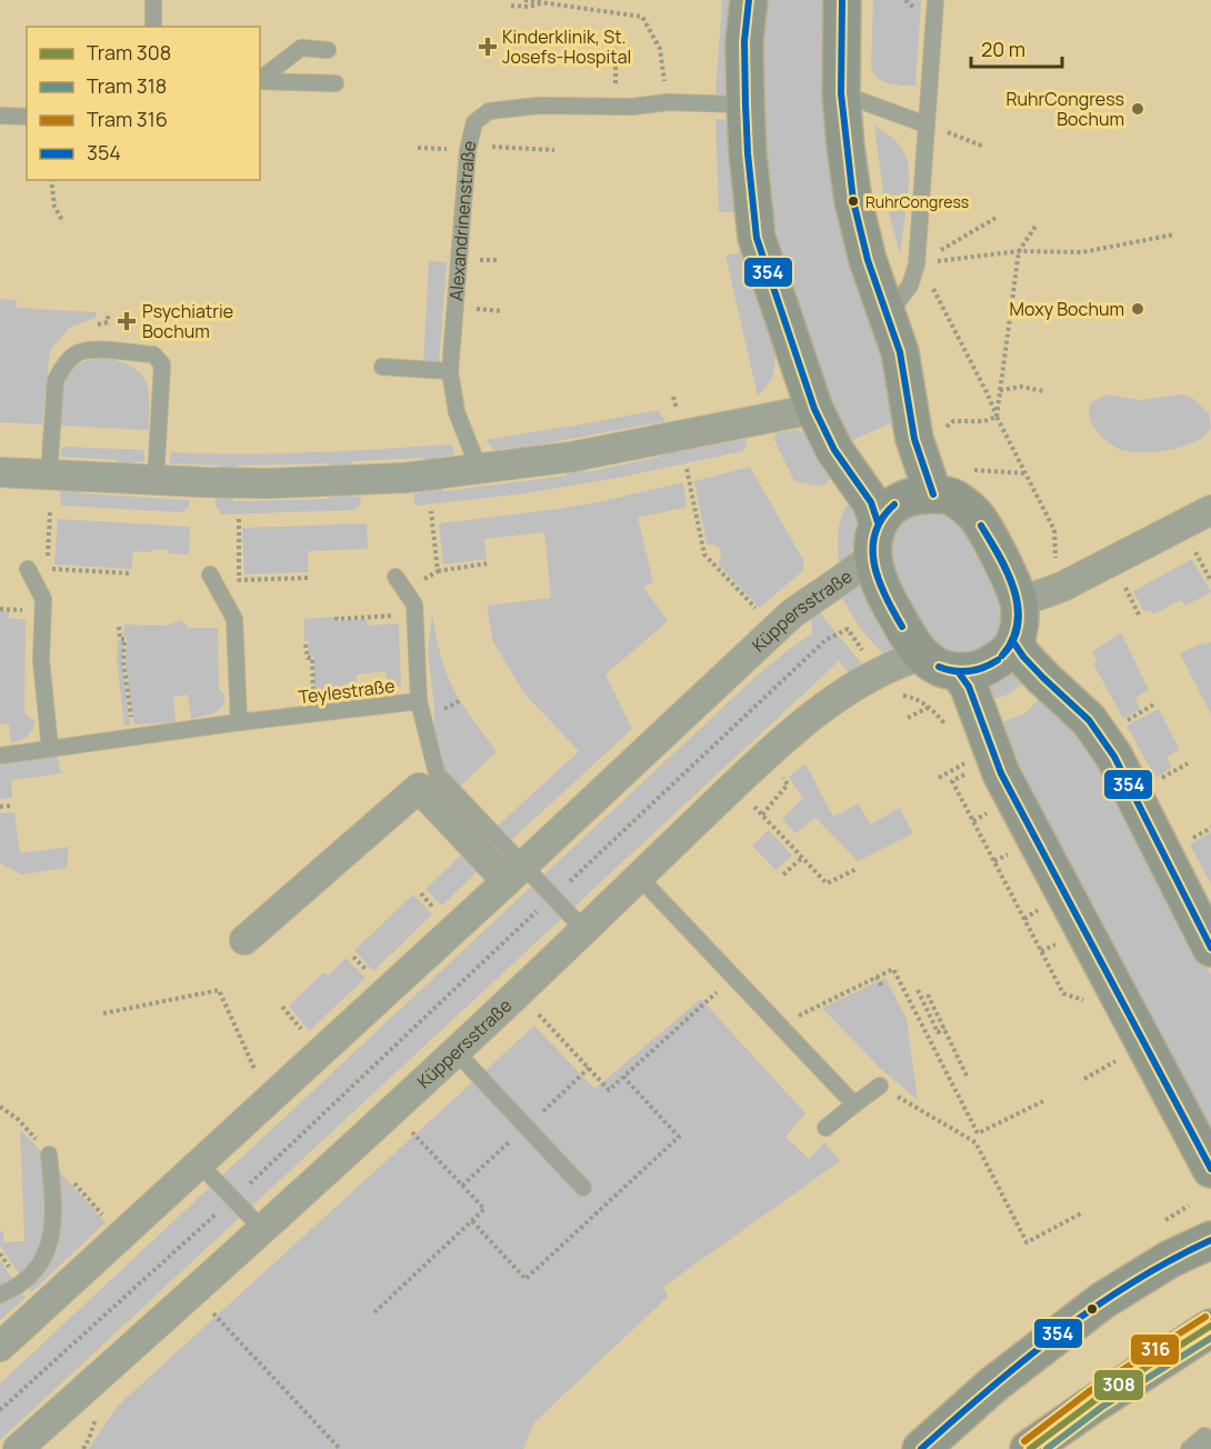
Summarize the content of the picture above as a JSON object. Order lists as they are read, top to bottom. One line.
{"streets":{"street":["Küppersstraße"],"lane":["Alexandrinenstraße","Teylestraße"]},"crossings":[["Küppersstraße","Teylestraße"]],"places":{"health":["Kinderklinik, St. Josefs-Hospital","Psychiatrie Bochum"],"other":["RuhrCongress Bochum","RuhrCongress","Moxy Bochum"]},"lines":["transit line 354","tram line 316","tram line 308","tram line 318"],"legend":["Tram 308","Tram 318","Tram 316","354"],"scale_bar":"20 m"}
